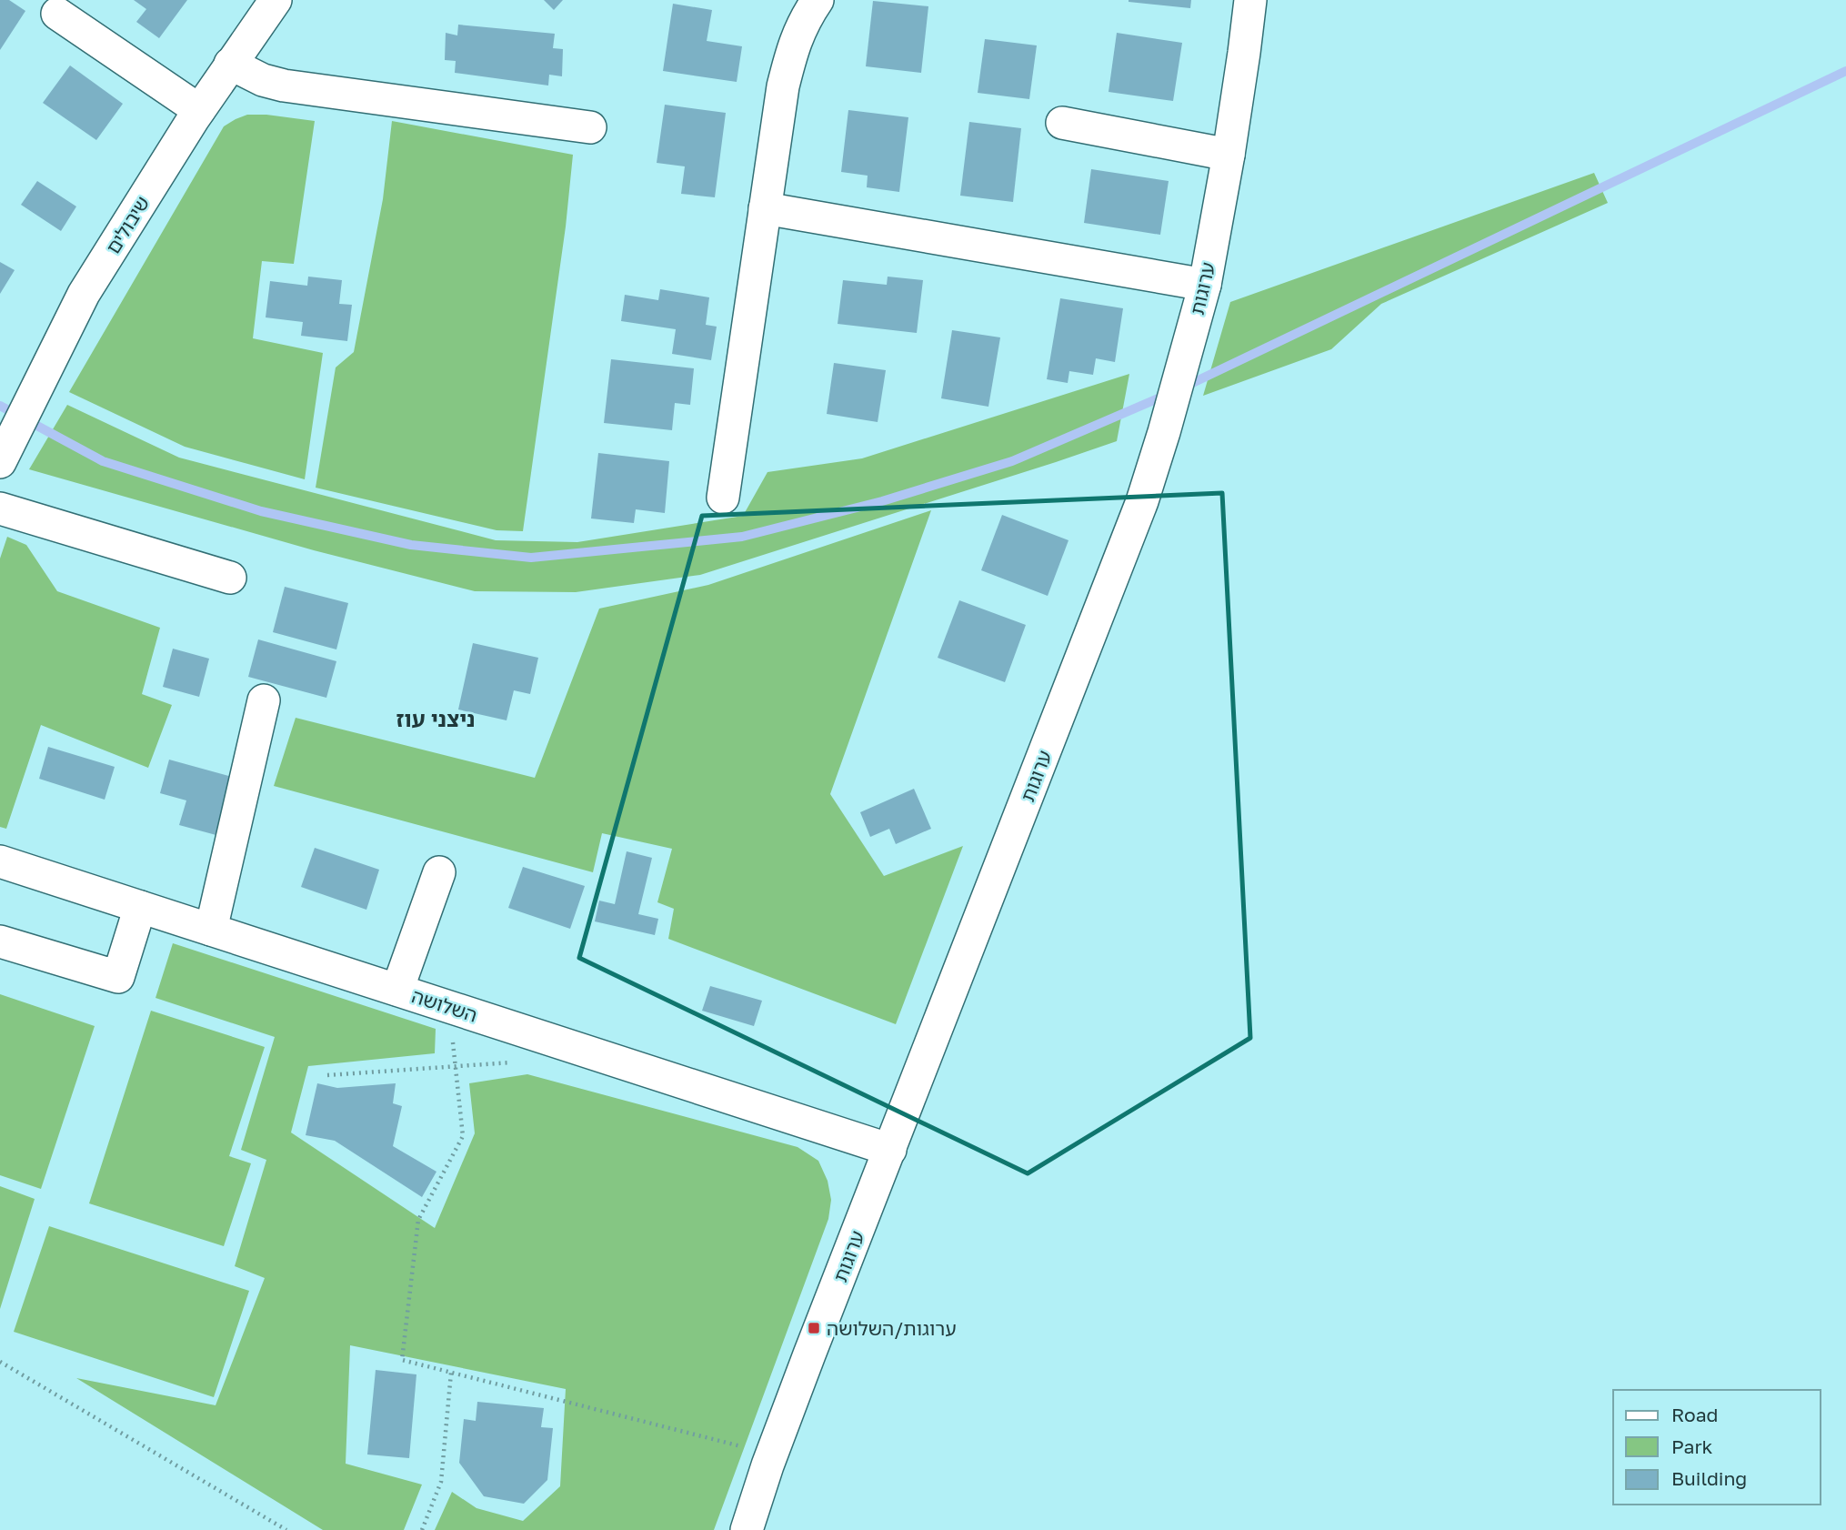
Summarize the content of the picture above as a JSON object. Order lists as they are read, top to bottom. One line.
{"streets":{"street":["שיבולים","ערוגות","השלושה"]},"crossings":[["ערוגות","השלושה"]],"districts":["ניצני עוז"],"places":{"transit":["ערוגות/השלושה"]},"legend":["Road","Park","Building"]}
